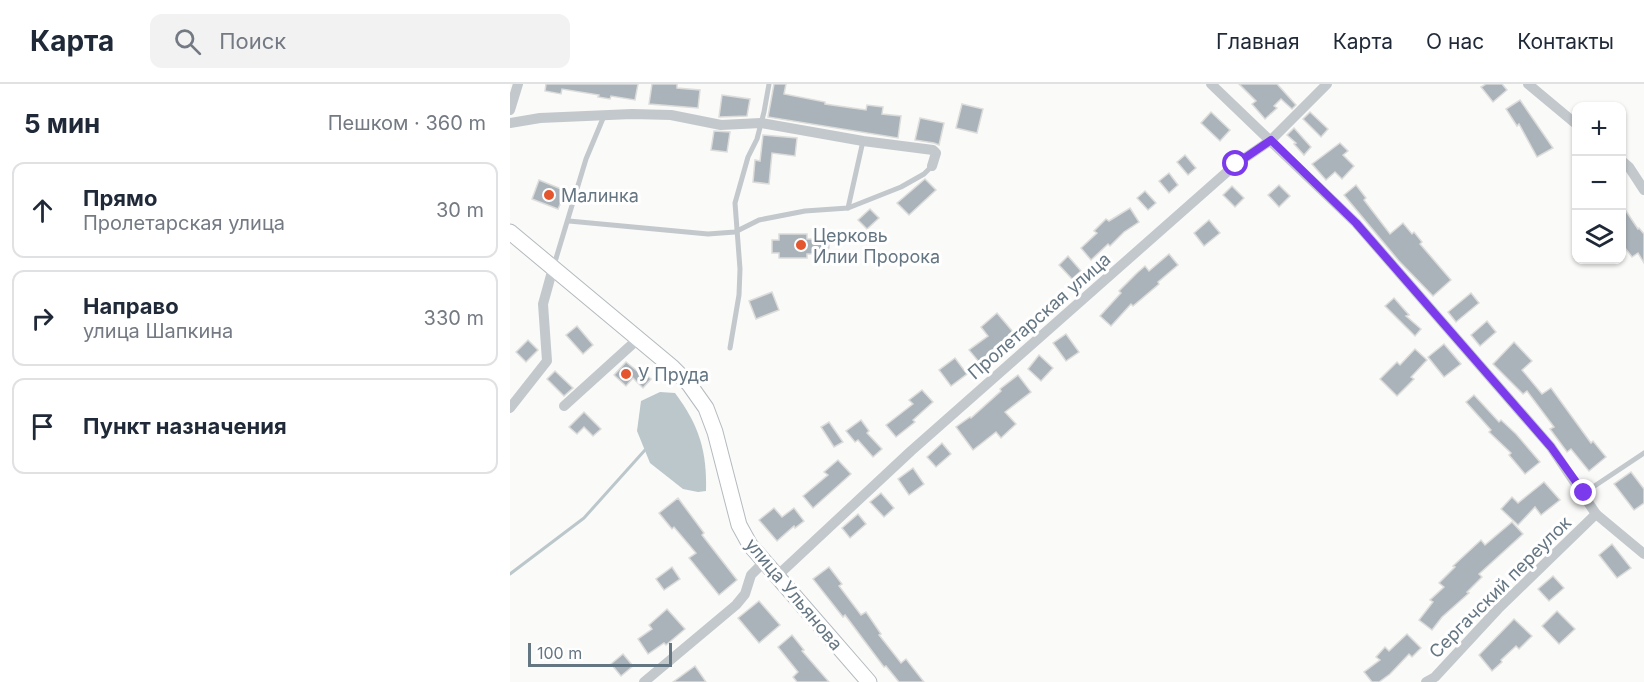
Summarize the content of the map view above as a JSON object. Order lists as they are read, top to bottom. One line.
{"streets":{"main road":["улица Ульянова"],"street":["Пролетарская улица","Сергачский переулок"]},"crossings":[["Пролетарская улица","улица Ульянова"]],"places":["Малинка","Церковь Илии Пророка","У Пруда"],"scale_bar":"100 m","page":{"header":"Карта","search":"Поиск","nav":["Главная","Карта","О нас","Контакты"],"heading":["5 мин","Пешком · 360 m"],"map_buttons":["+","−"],"list":[["Прямо","Пролетарская улица","30 m"],["Направо","улица Шапкина","330 m"],"Пункт назначения"],"scale":"100 m"}}
